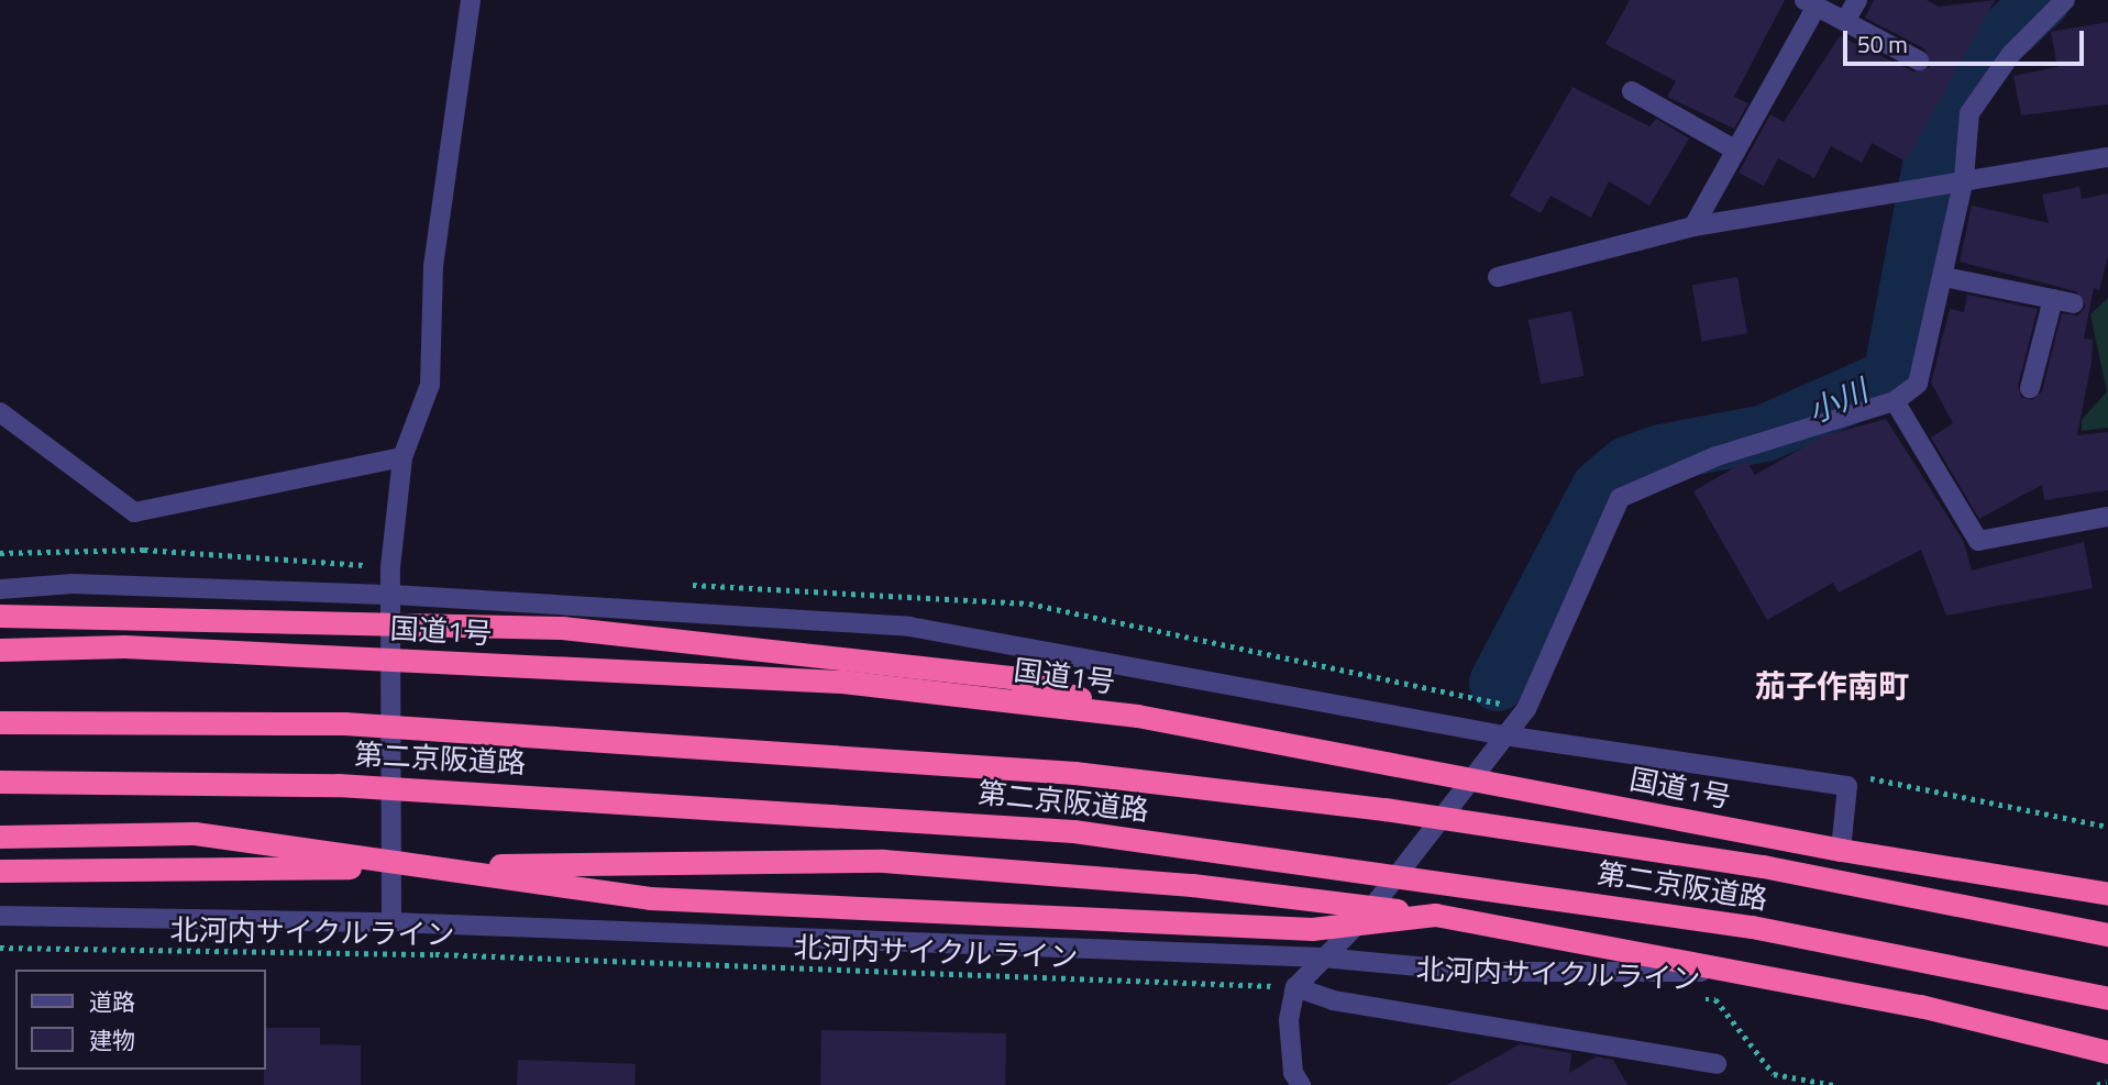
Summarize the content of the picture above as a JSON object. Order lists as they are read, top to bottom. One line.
{"streets":{"highway":["国道1号","第二京阪道路"],"path":["北河内サイクルライン"]},"districts":["茄子作南町"],"water":["小川"],"legend":["道路","建物"],"scale_bar":"50 m"}
